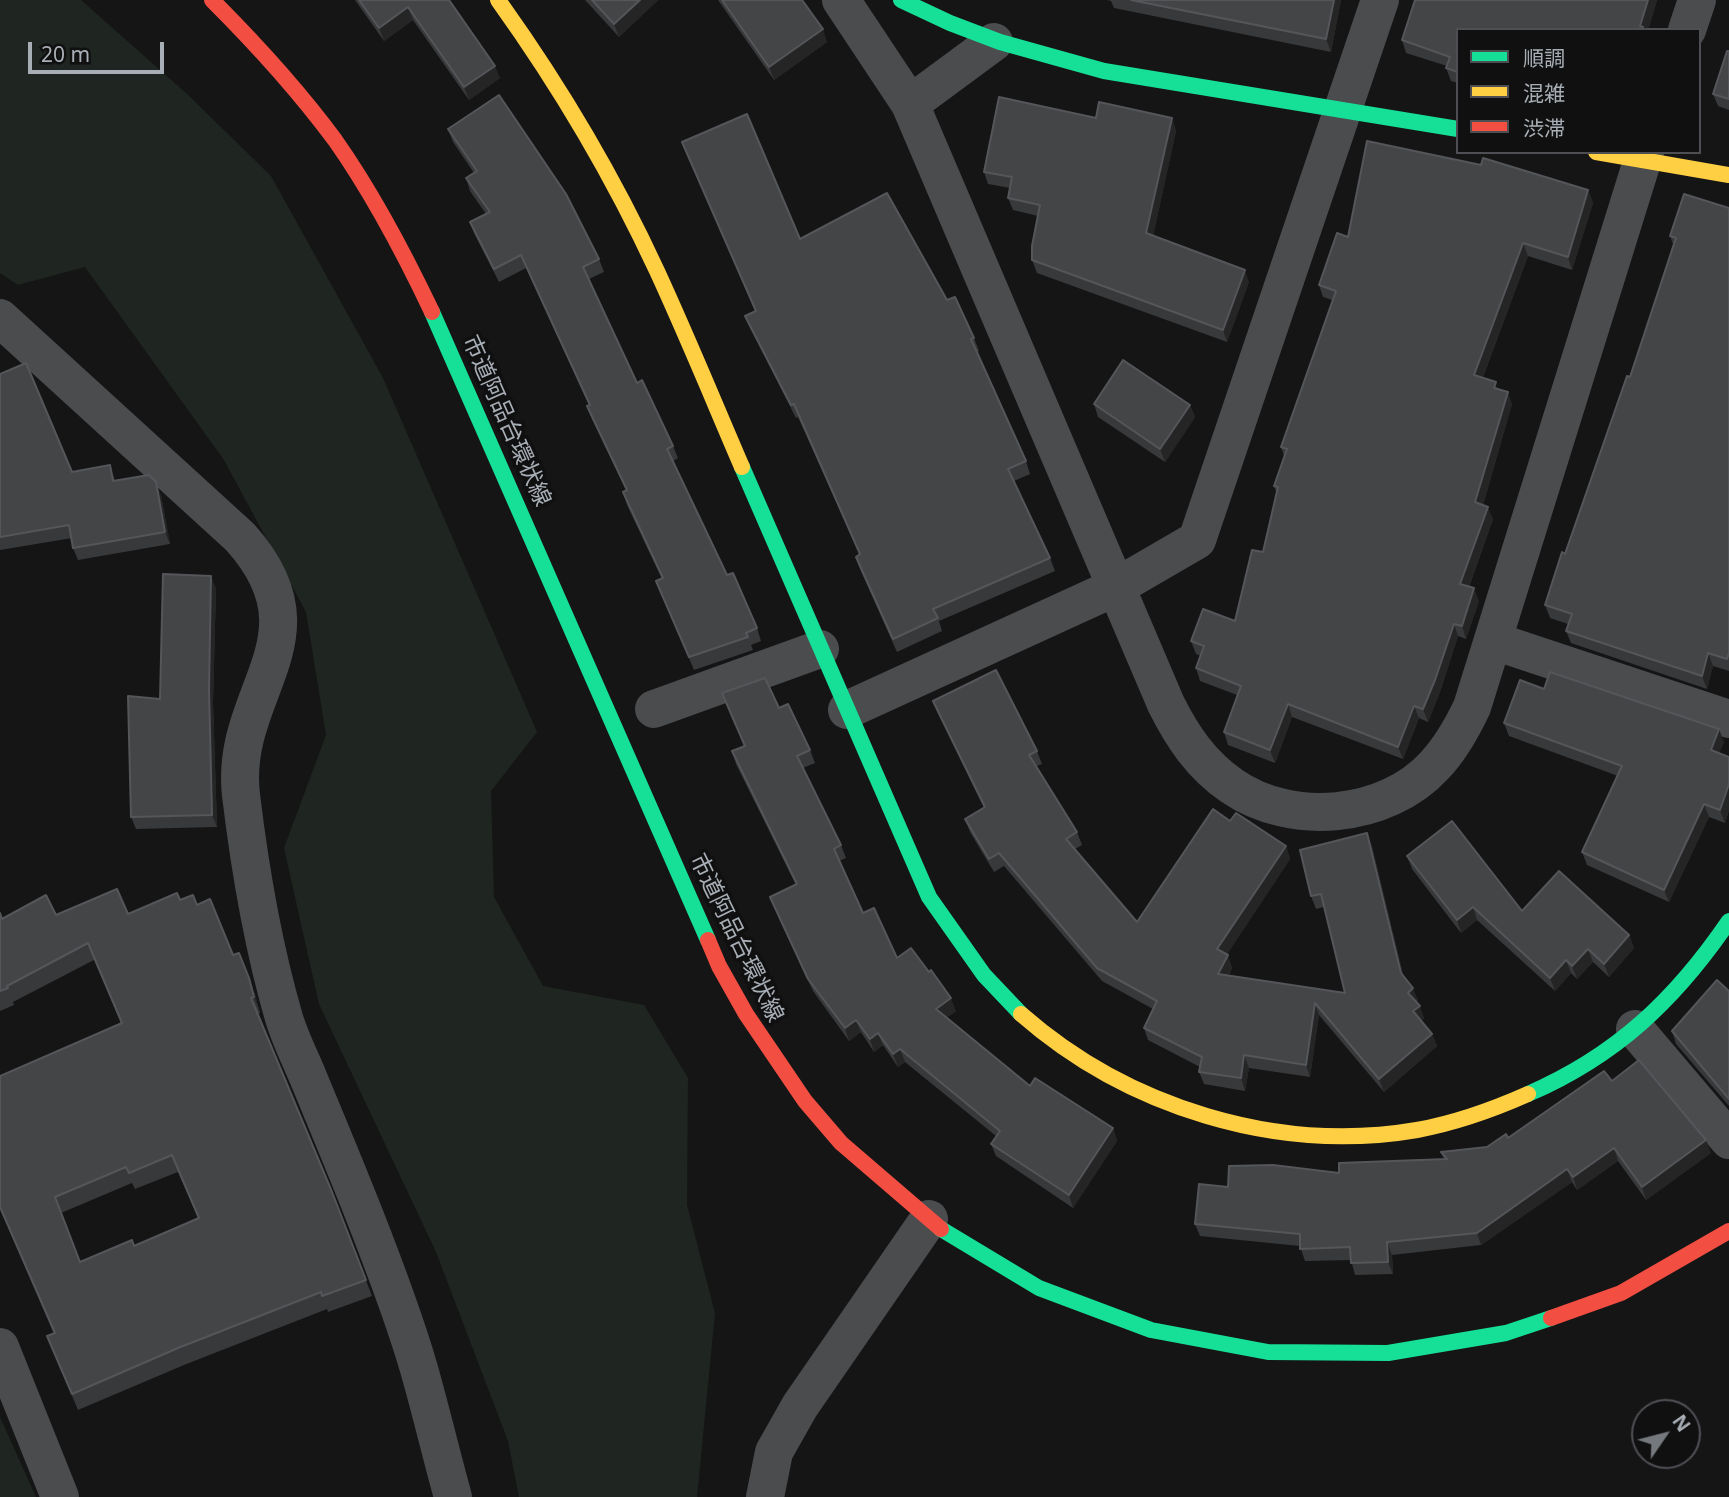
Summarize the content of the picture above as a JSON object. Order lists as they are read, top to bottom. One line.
{"streets":{"street":["市道阿品台環状線"]},"legend":["順調","混雑","渋滞"],"scale_bar":"20 m","north":"top right"}
